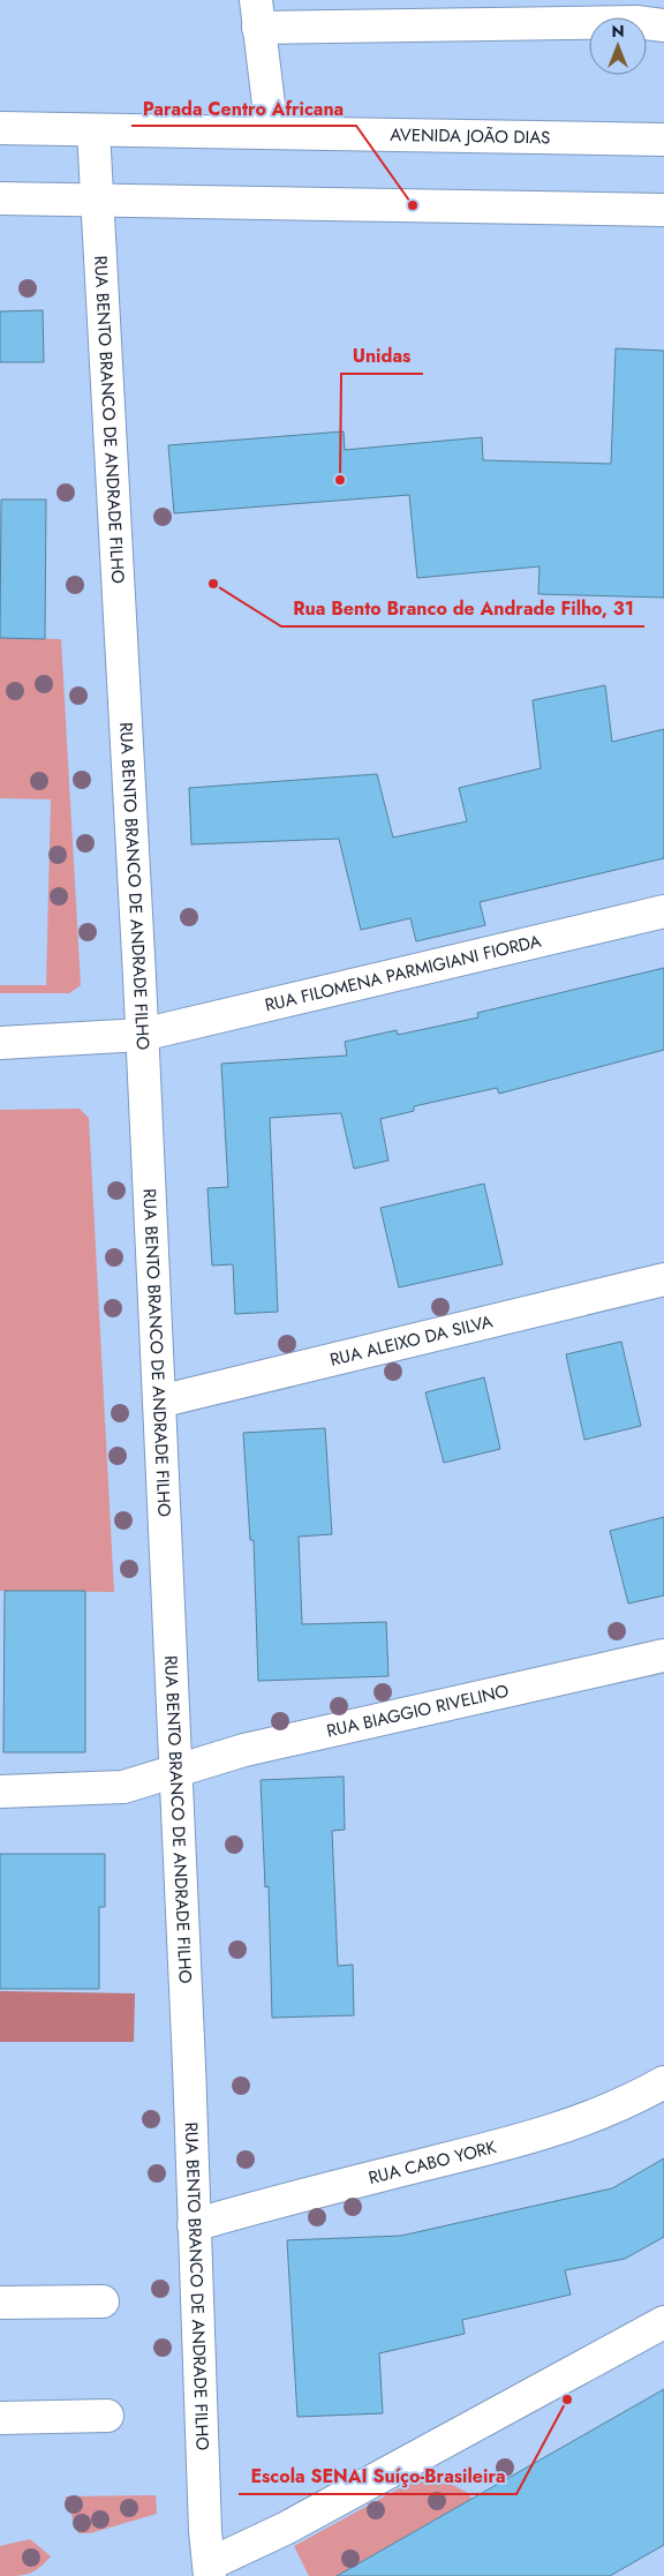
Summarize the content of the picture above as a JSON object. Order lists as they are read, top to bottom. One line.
{"streets":{"street":["AVENIDA JOÃO DIAS","RUA BENTO BRANCO DE ANDRADE FILHO","RUA FILOMENA PARMIGIANI FIORDA","RUA ALEIXO DA SILVA","RUA BIAGGIO RIVELINO","RUA CABO YORK"]},"crossings":[["AVENIDA JOÃO DIAS","RUA BENTO BRANCO DE ANDRADE FILHO"],["RUA BENTO BRANCO DE ANDRADE FILHO","RUA FILOMENA PARMIGIANI FIORDA"],["RUA BENTO BRANCO DE ANDRADE FILHO","RUA ALEIXO DA SILVA"],["RUA BENTO BRANCO DE ANDRADE FILHO","RUA BIAGGIO RIVELINO"],["RUA BENTO BRANCO DE ANDRADE FILHO","RUA CABO YORK"]],"places":["Parada Centro Africana","Unidas","Rua Bento Branco de Andrade Filho, 31","Escola SENAI Suíço-Brasileira"],"north":"top"}
